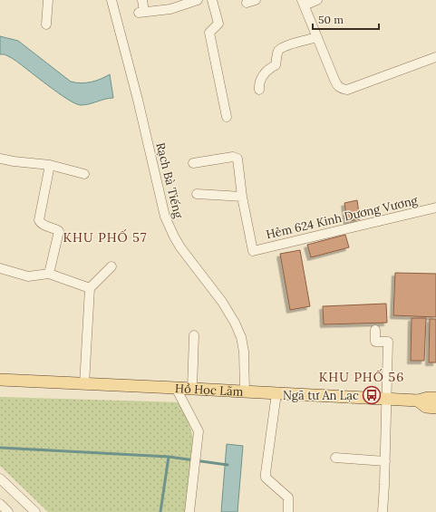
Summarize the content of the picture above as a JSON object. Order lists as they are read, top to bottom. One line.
{"streets":{"main road":["Hồ Học Lãm"],"street":["Rạch Bà Tiếng","Hẻm 624 Kinh Dương Vương"]},"crossings":[["Rạch Bà Tiếng","Hồ Học Lãm"]],"districts":["KHU PHỐ 57","KHU PHỐ 56"],"places":{"bus stop":["Ngã tư An Lạc"]},"scale_bar":"50 m"}
